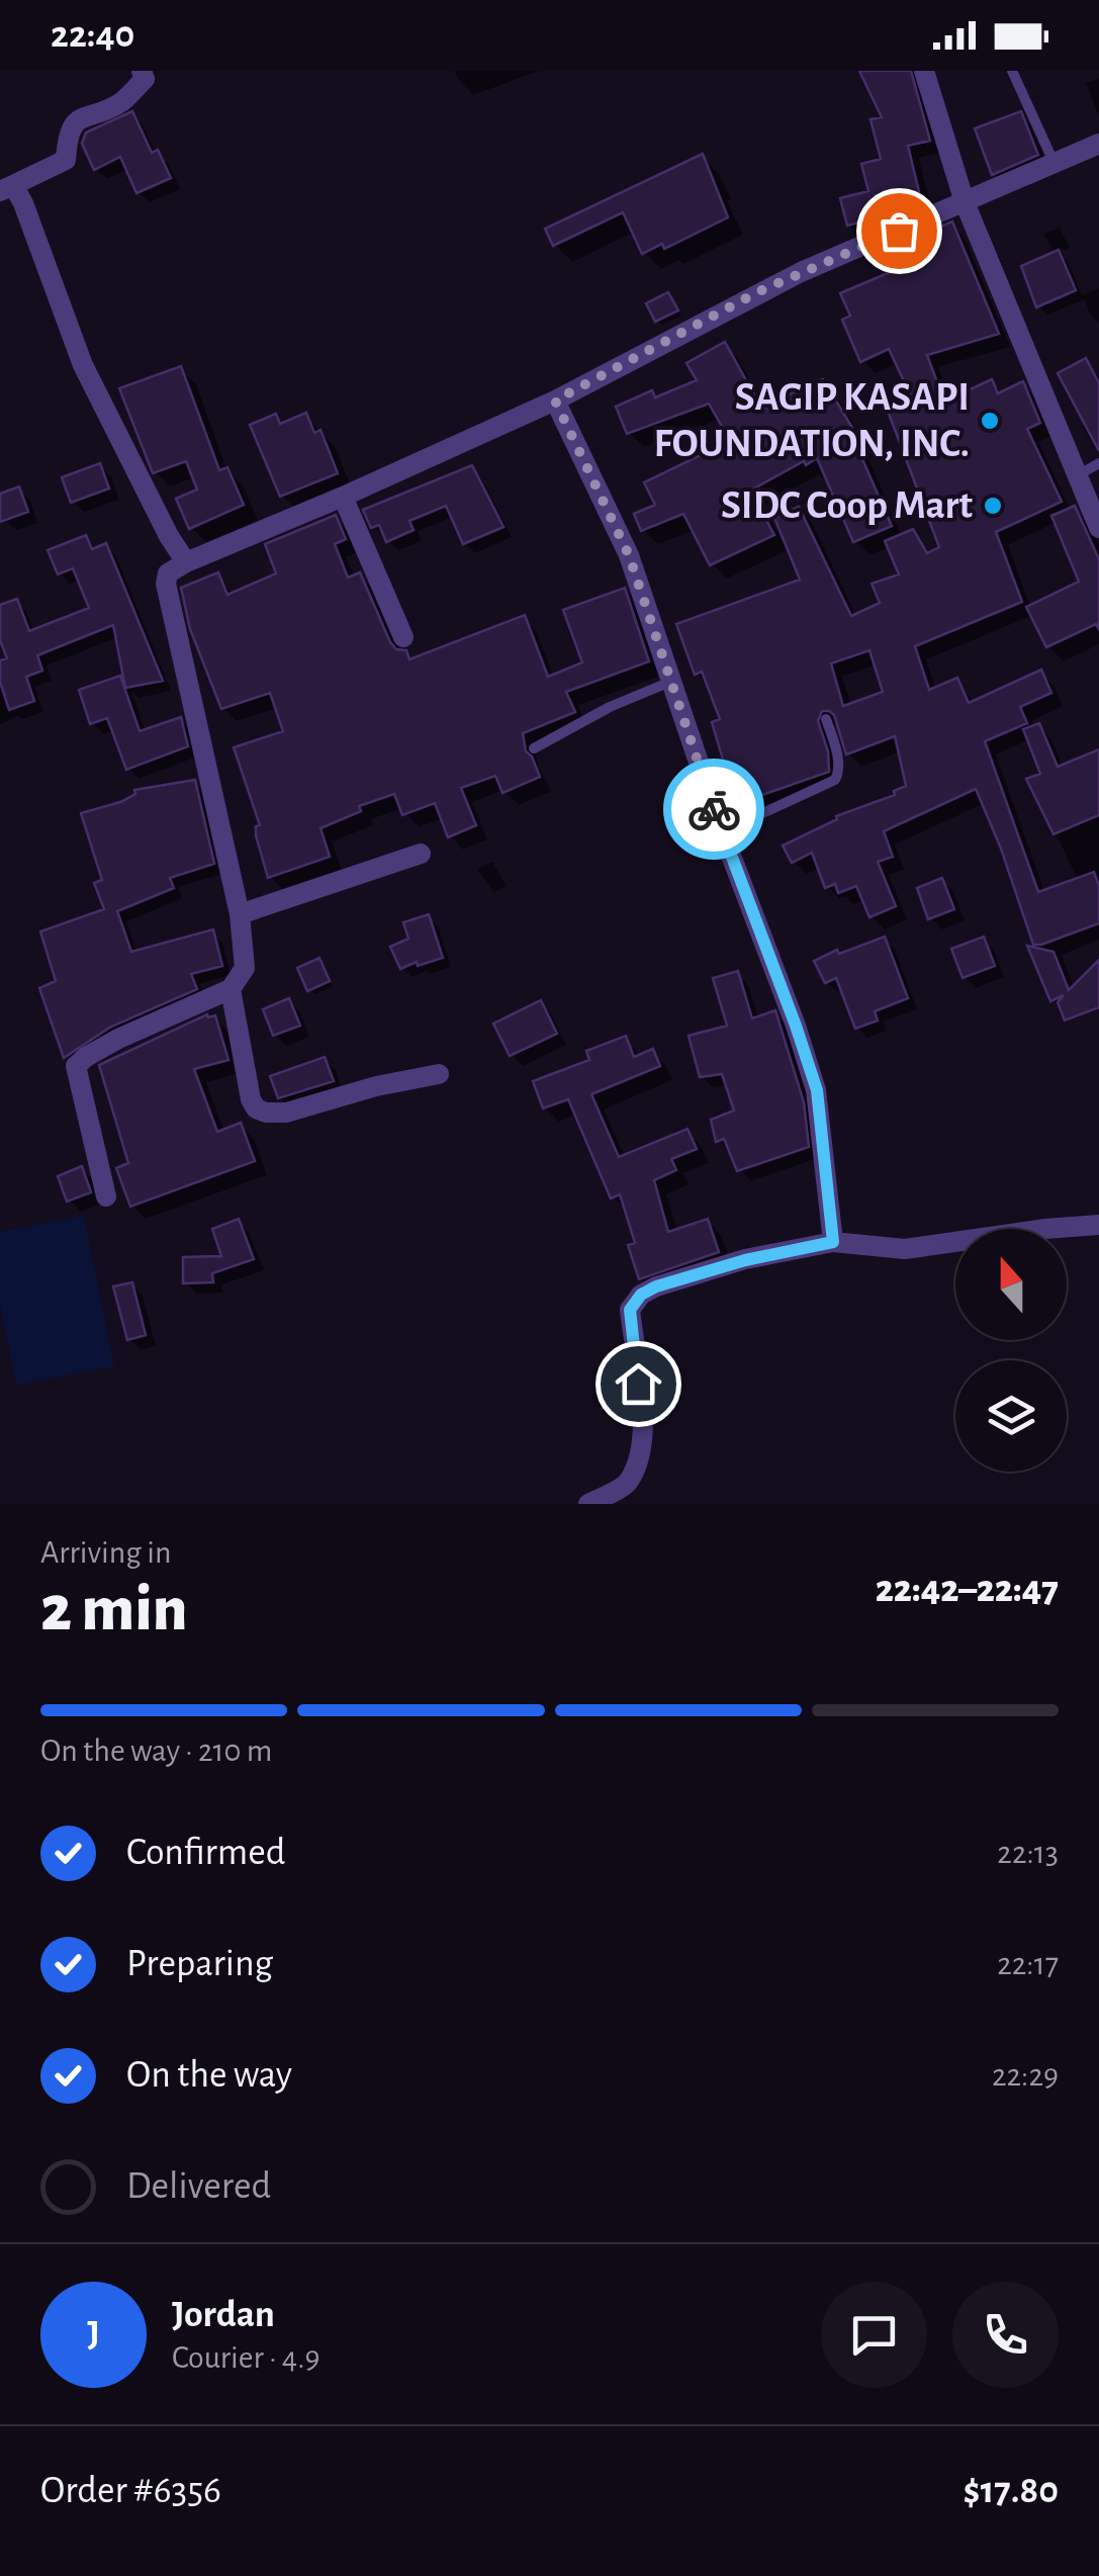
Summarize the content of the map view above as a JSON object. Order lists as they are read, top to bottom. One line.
{"places":["SAGIP KASAPI FOUNDATION, INC.","SIDC Coop Mart"],"north":"top","page":{"status":"22:40","heading":["2 min","Arriving in","22:42–22:47"],"panel":["Jordan","Courier · 4.9","Order #6356","$17.80"],"bar":"On the way · 210 m","list":[["Confirmed","22:13"],["Preparing","22:17"],["On the way","22:29"],"Delivered"],"round":"J"}}
